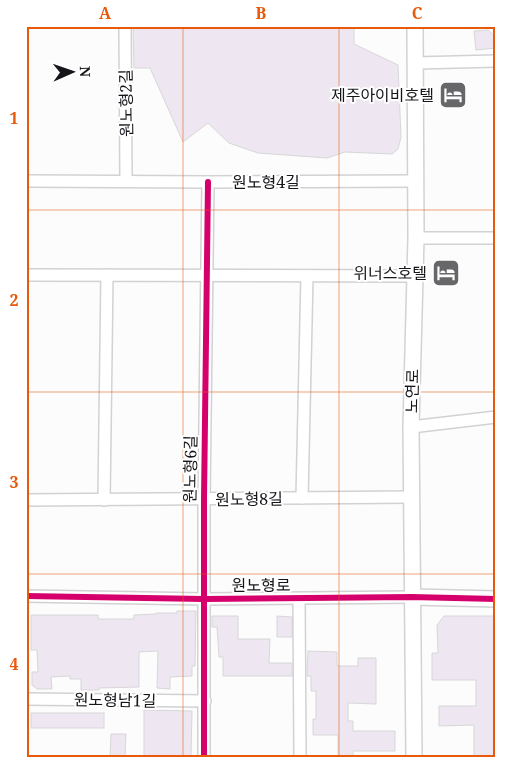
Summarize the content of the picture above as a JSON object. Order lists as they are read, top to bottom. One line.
{"streets":{"main road":["노연로","원노형로"],"street":["원노형2길","원노형4길","원노형6길","원노형8길","원노형남1길"]},"crossings":[["원노형2길","원노형4길"],["원노형4길","노연로"],["원노형4길","원노형6길"],["노연로","원노형8길"],["노연로","원노형로"],["원노형6길","원노형8길"],["원노형6길","원노형로"],["원노형6길","원노형남1길"]],"places":{"hotel":["제주아이비호텔","위너스호텔"]},"north":"right","grid":{"columns":["A","B","C"],"rows":["1","2","3","4"]}}
